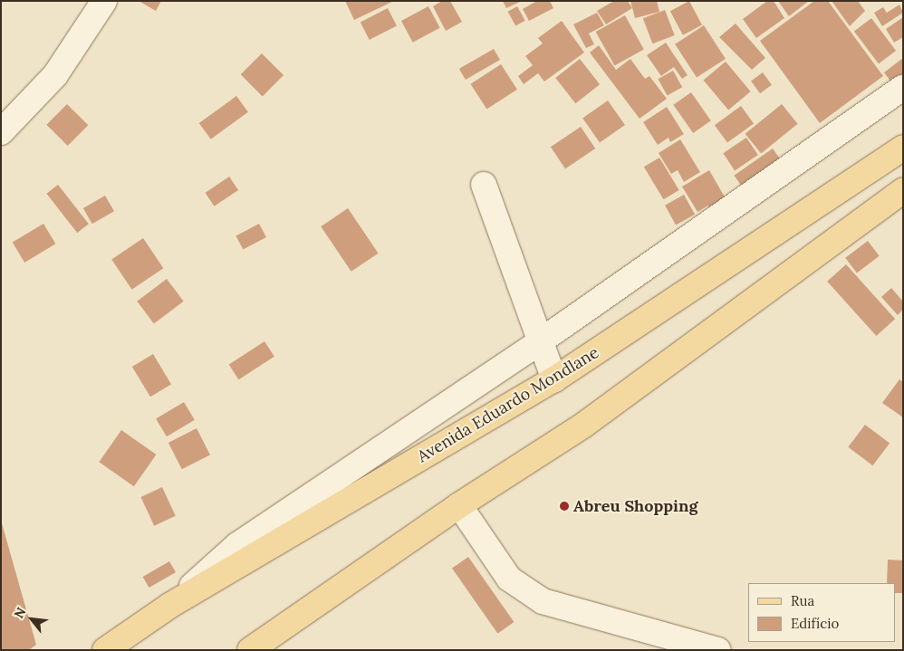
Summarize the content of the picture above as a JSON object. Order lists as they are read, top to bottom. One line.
{"streets":{"main road":["Avenida Eduardo Mondlane"]},"places":["Abreu Shopping"],"legend":["Rua","Edifício"],"north":"top left"}
